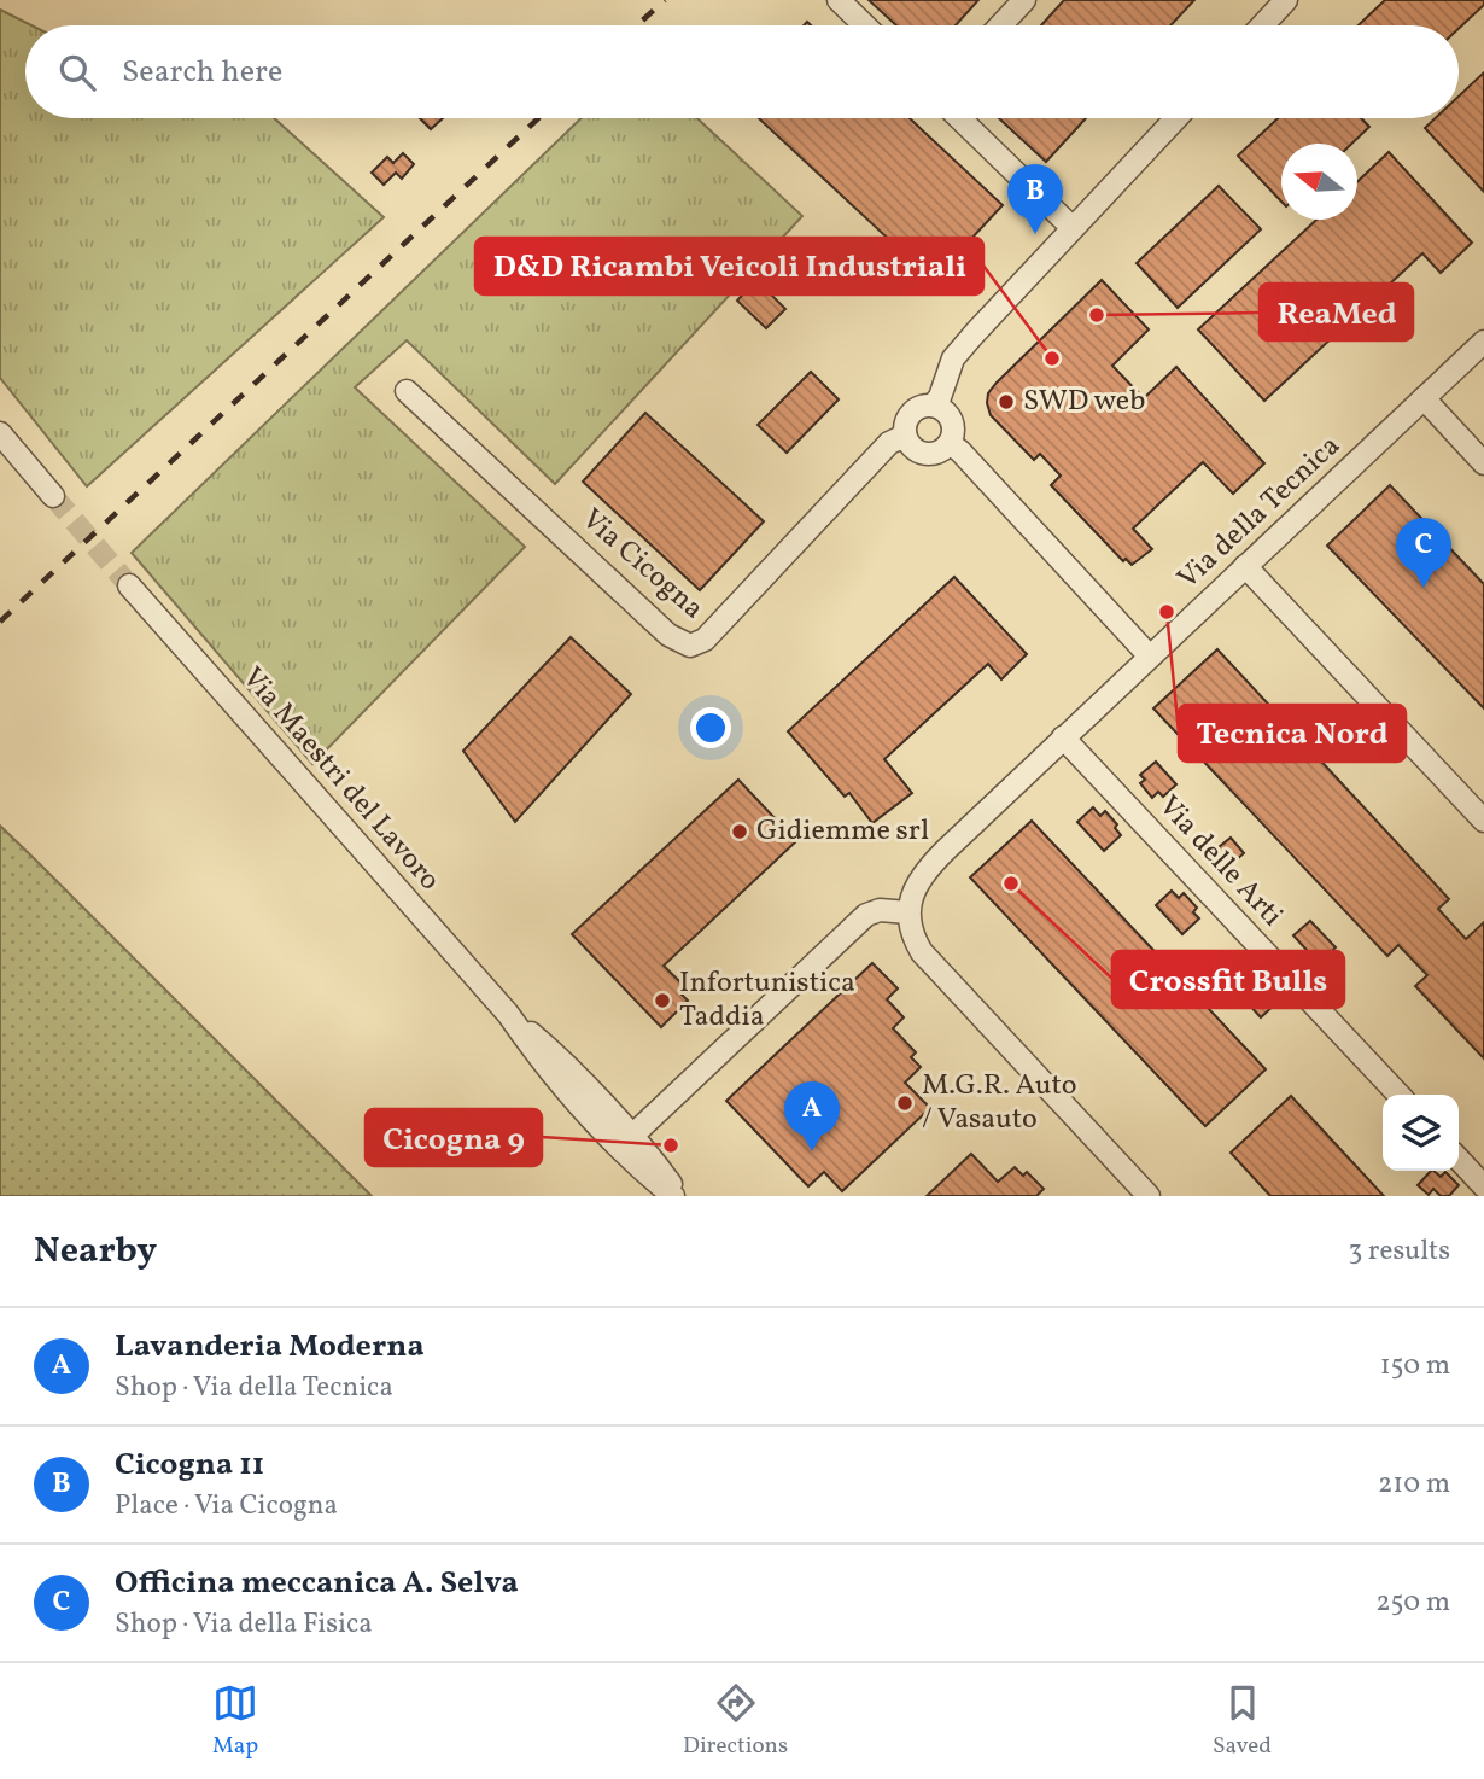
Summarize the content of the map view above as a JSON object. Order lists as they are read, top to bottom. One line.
{"streets":{"street":["Via della Tecnica","Via Cicogna","Via Maestri del Lavoro","Via delle Arti"]},"crossings":[["Via della Tecnica","Via delle Arti"]],"places":["ReaMed","D&D Ricambi Veicoli Industriali","SWD web","Tecnica Nord","Gidiemme srl","Crossfit Bulls","Infortunistica Taddia","M.G.R. Auto / Vasauto","Cicogna 9"],"north":"left","page":{"search":"Search here","pins":["B","C","A"],"heading":["Nearby","3 results"],"list":[{"mark":"A","name":"Lavanderia Moderna","note":"Shop · Via della Tecnica","value":"150 m"},{"mark":"B","name":"Cicogna 11","note":"Place · Via Cicogna","value":"210 m"},{"mark":"C","name":"Officina meccanica A. Selva","note":"Shop · Via della Fisica","value":"250 m"}],"nav":["Map","Directions","Saved"]}}
